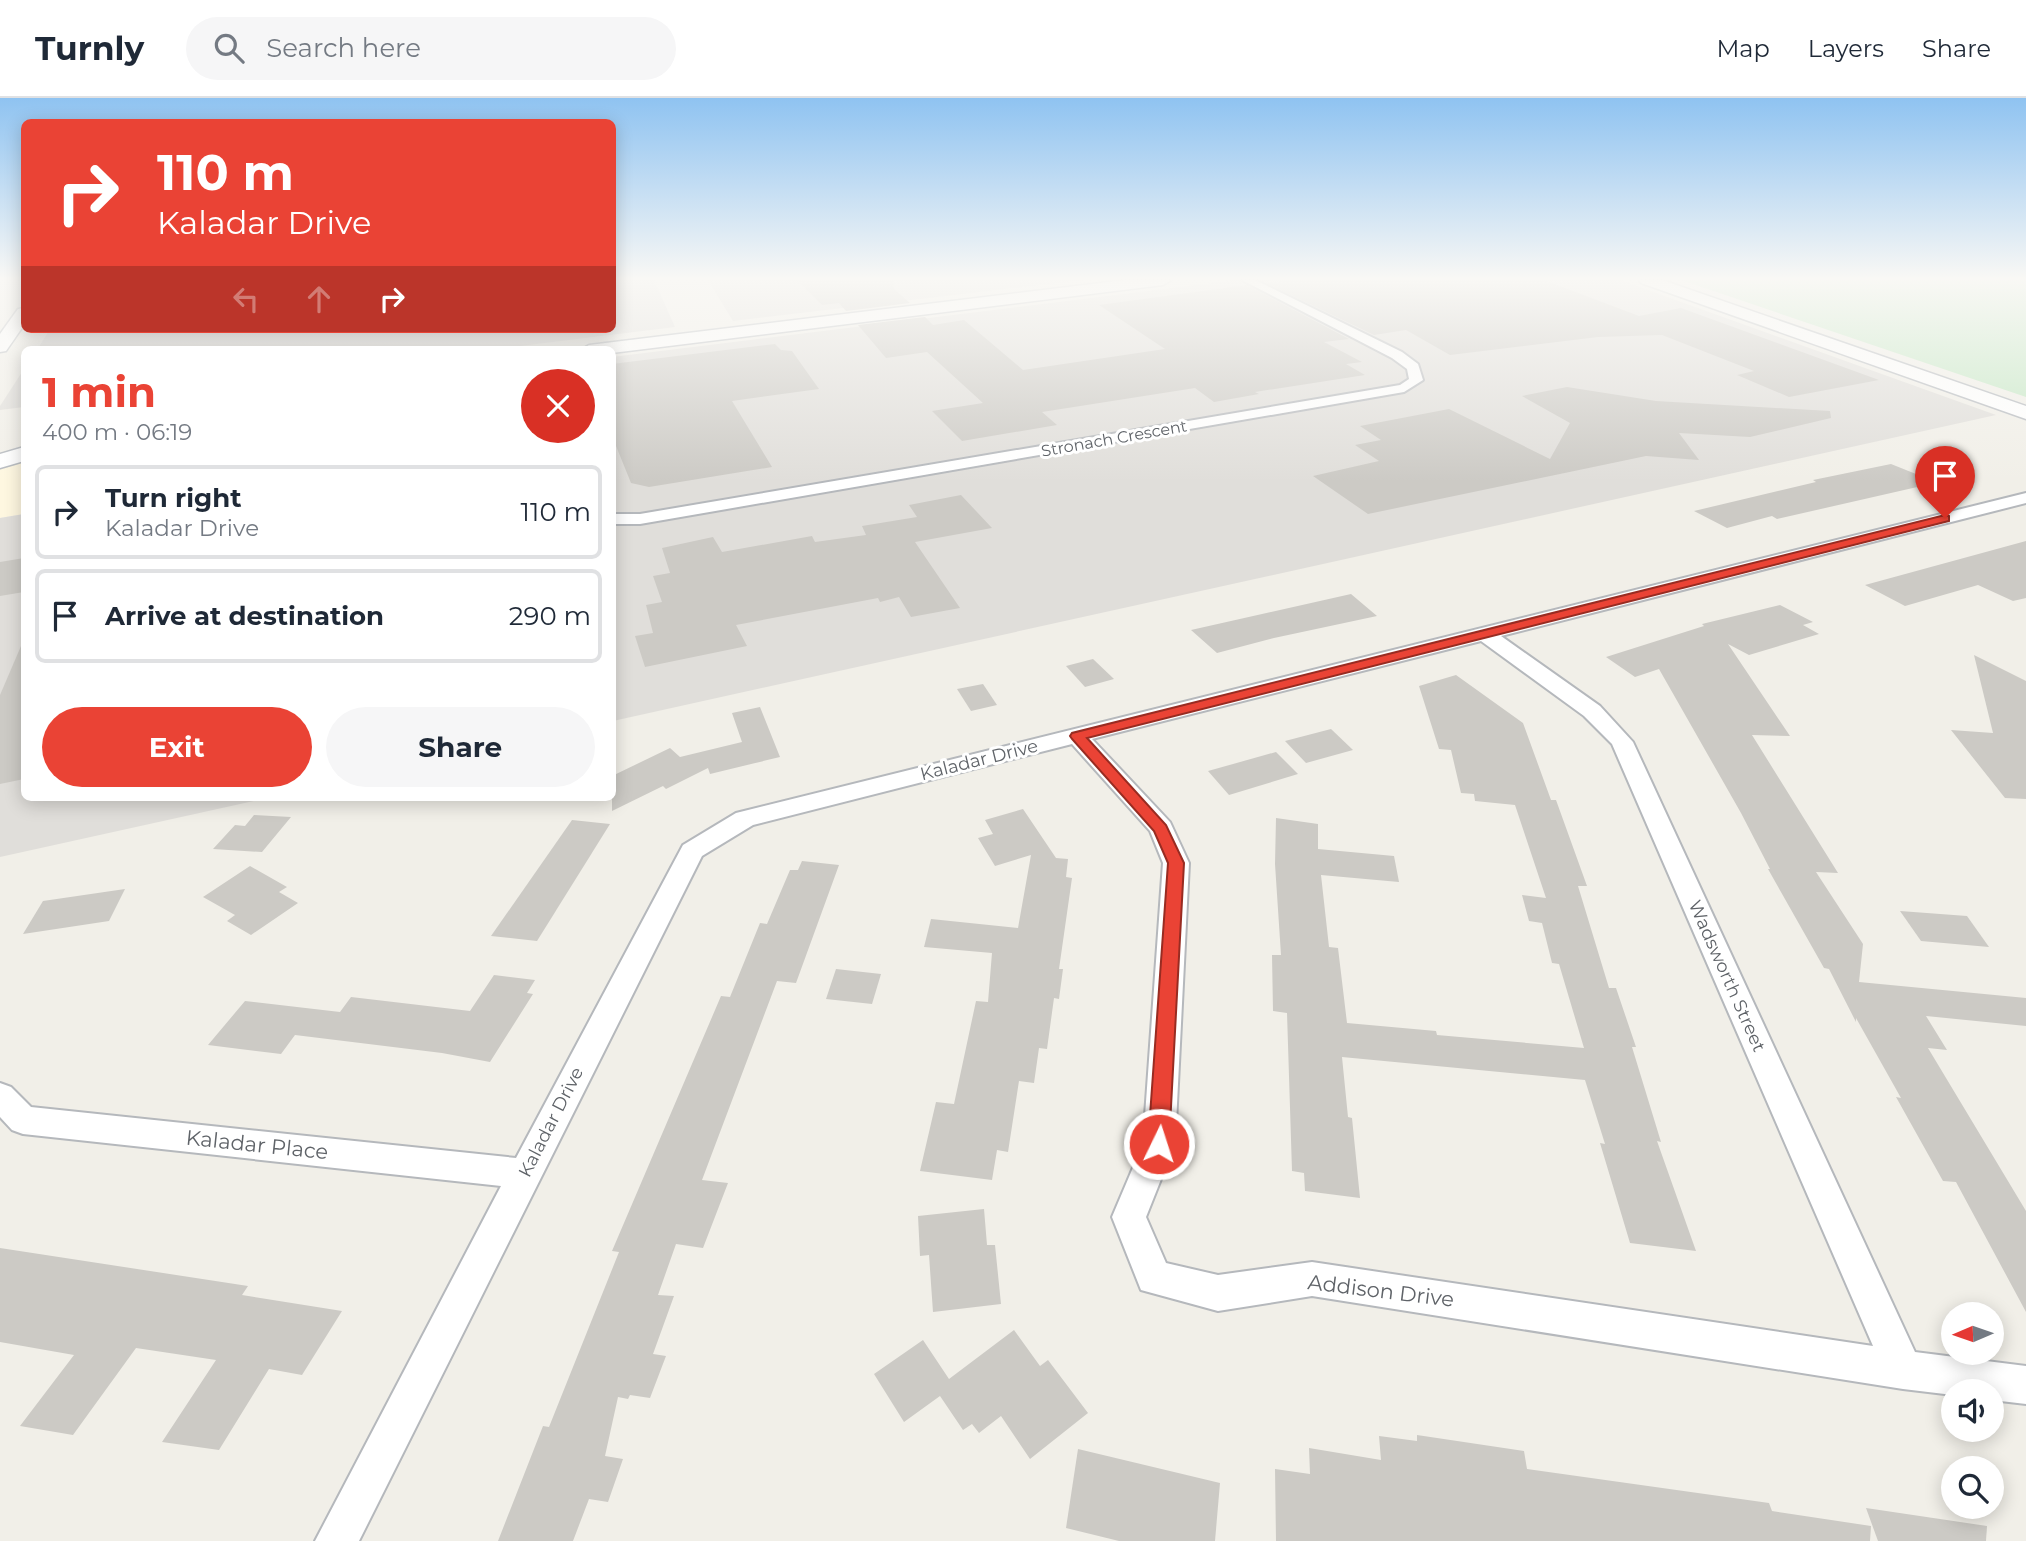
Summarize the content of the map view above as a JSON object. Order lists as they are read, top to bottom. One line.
{"streets":{"street":["Stronach Crescent","Kaladar Drive","Wadsworth Street","Kaladar Place","Addison Drive"]},"crossings":[["Kaladar Drive","Wadsworth Street"],["Kaladar Drive","Kaladar Place"],["Kaladar Drive","Addison Drive"],["Wadsworth Street","Addison Drive"]],"north":"left","page":{"header":"Turnly","search":"Search here","nav":["Map","Layers","Share"],"turn":["110 m","Kaladar Drive"],"heading":["1 min","400 m · 06:19"],"list":[{"name":"Turn right","note":"Kaladar Drive","value":"110 m"},{"name":"Arrive at destination","value":"290 m"}],"buttons":["Exit","Share"]}}
